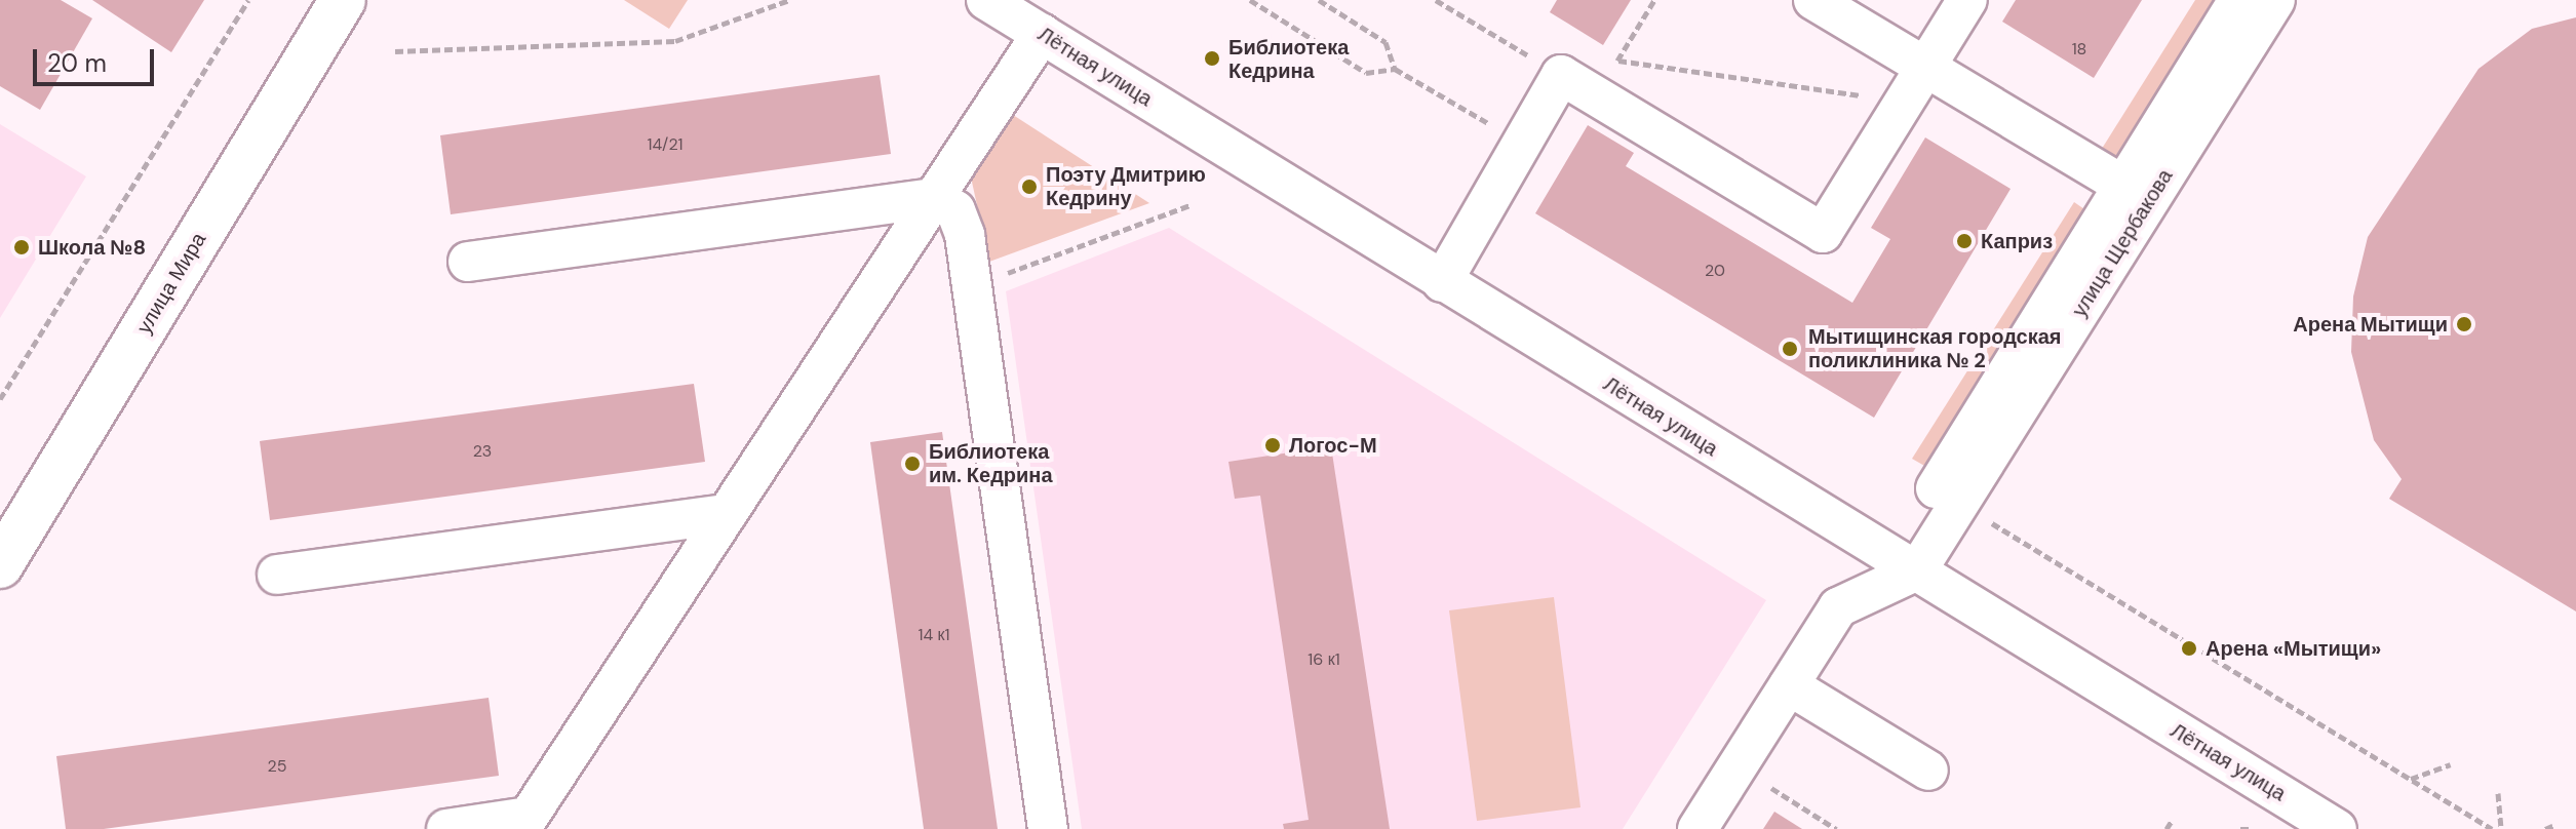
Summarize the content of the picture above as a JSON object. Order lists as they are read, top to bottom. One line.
{"streets":{"main road":["улица Мира"],"street":["Лётная улица","улица Щербакова"]},"crossings":[["Лётная улица","улица Щербакова"]],"places":["Библиотека Кедрина","Поэту Дмитрию Кедрину","Каприз","Школа №8","Арена Мытищи","Мытищинская городская поликлиника № 2","Логос-М","Библиотека им. Кедрина","Арена «Мытищи»"],"house_numbers":["18","14/21","20","23","14 к1","16 к1","25"],"scale_bar":"20 m"}
